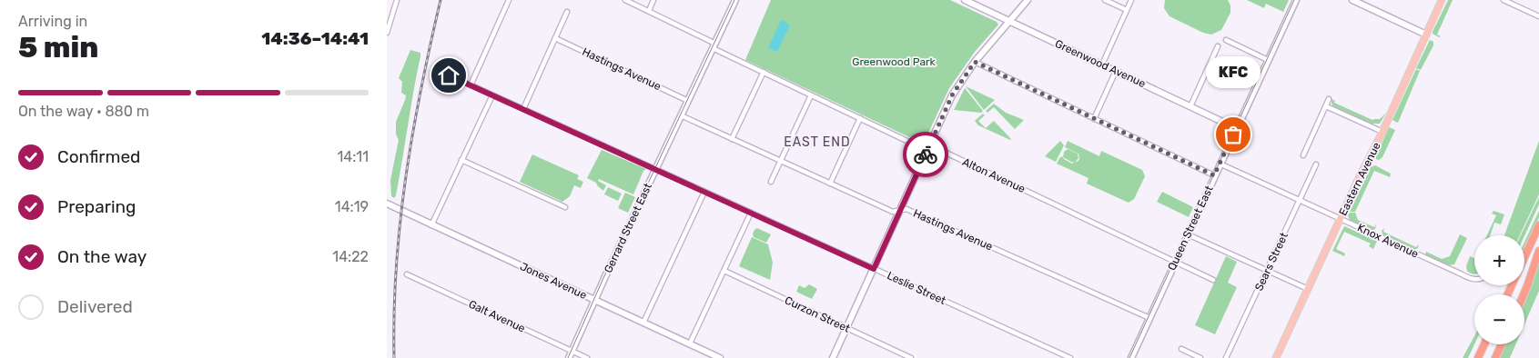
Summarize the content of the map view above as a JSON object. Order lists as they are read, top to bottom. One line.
{"streets":{"main road":["Eastern Avenue"],"street":["Greenwood Avenue","Hastings Avenue","Alton Avenue","Gerrard Street East","Queen Street East","Knox Avenue","Sears Street","Jones Avenue","Leslie Street","Curzon Street","Galt Avenue"]},"crossings":[["Greenwood Avenue","Queen Street East"],["Hastings Avenue","Gerrard Street East"],["Hastings Avenue","Queen Street East"],["Alton Avenue","Gerrard Street East"],["Alton Avenue","Queen Street East"],["Eastern Avenue","Knox Avenue"],["Gerrard Street East","Jones Avenue"],["Gerrard Street East","Leslie Street"],["Gerrard Street East","Galt Avenue"],["Queen Street East","Knox Avenue"],["Knox Avenue","Sears Street"]],"districts":["EAST END"],"parks":["Greenwood Park"],"places":["KFC"],"page":{"heading":["5 min","Arriving in","14:36–14:41"],"bubble":"KFC","bar":"On the way · 880 m","list":[["Confirmed","14:11"],["Preparing","14:19"],["On the way","14:22"],"Delivered"],"map_buttons":["+","−"]}}
